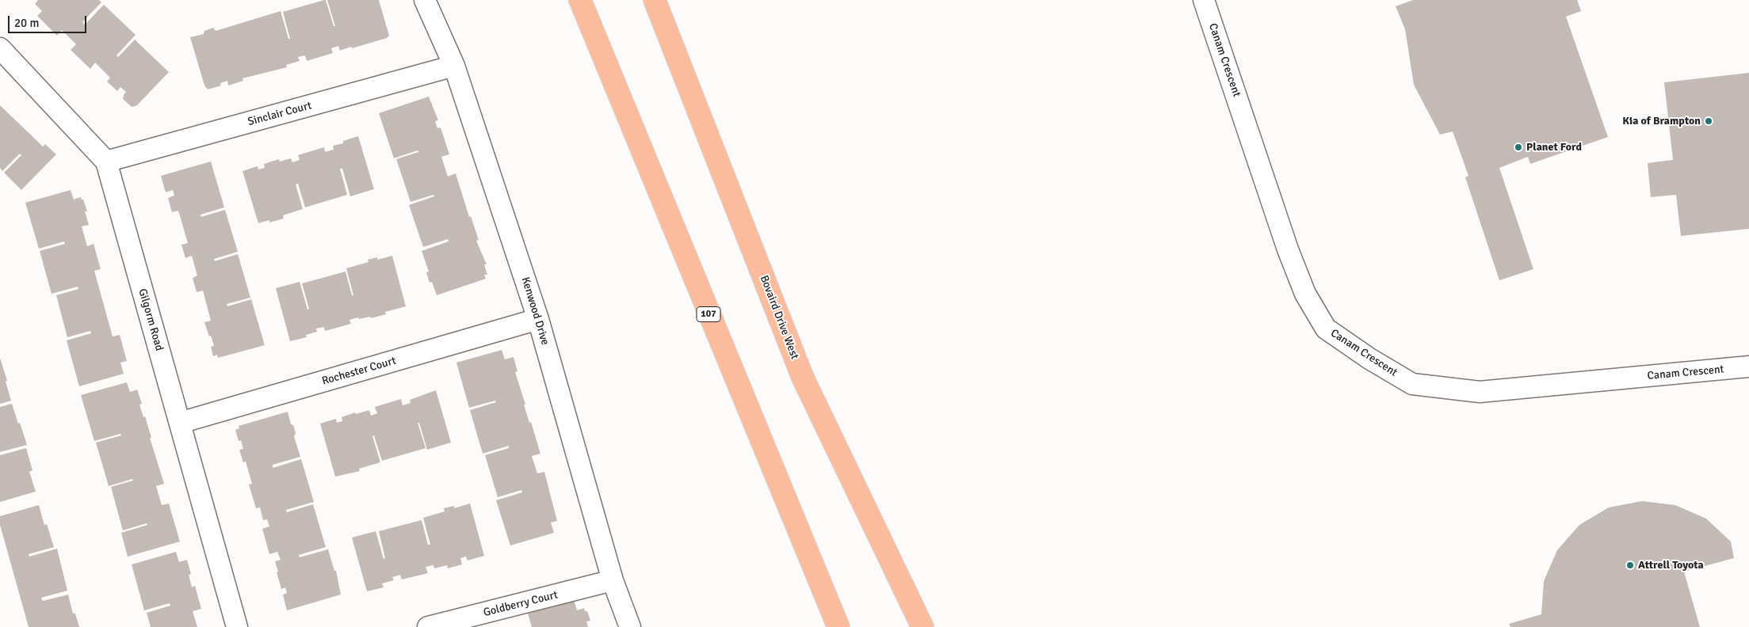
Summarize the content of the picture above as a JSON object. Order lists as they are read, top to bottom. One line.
{"streets":{"main road":["107","Bovaird Drive West"],"street":["Canam Crescent","Sinclair Court","Kenwood Drive","Gilgorm Road","Rochester Court","Goldberry Court"]},"crossings":[["Sinclair Court","Kenwood Drive"],["Sinclair Court","Gilgorm Road"],["Kenwood Drive","Rochester Court"],["Kenwood Drive","Goldberry Court"],["Gilgorm Road","Rochester Court"]],"places":["Kia of Brampton","Planet Ford","Attrell Toyota"],"scale_bar":"20 m"}
